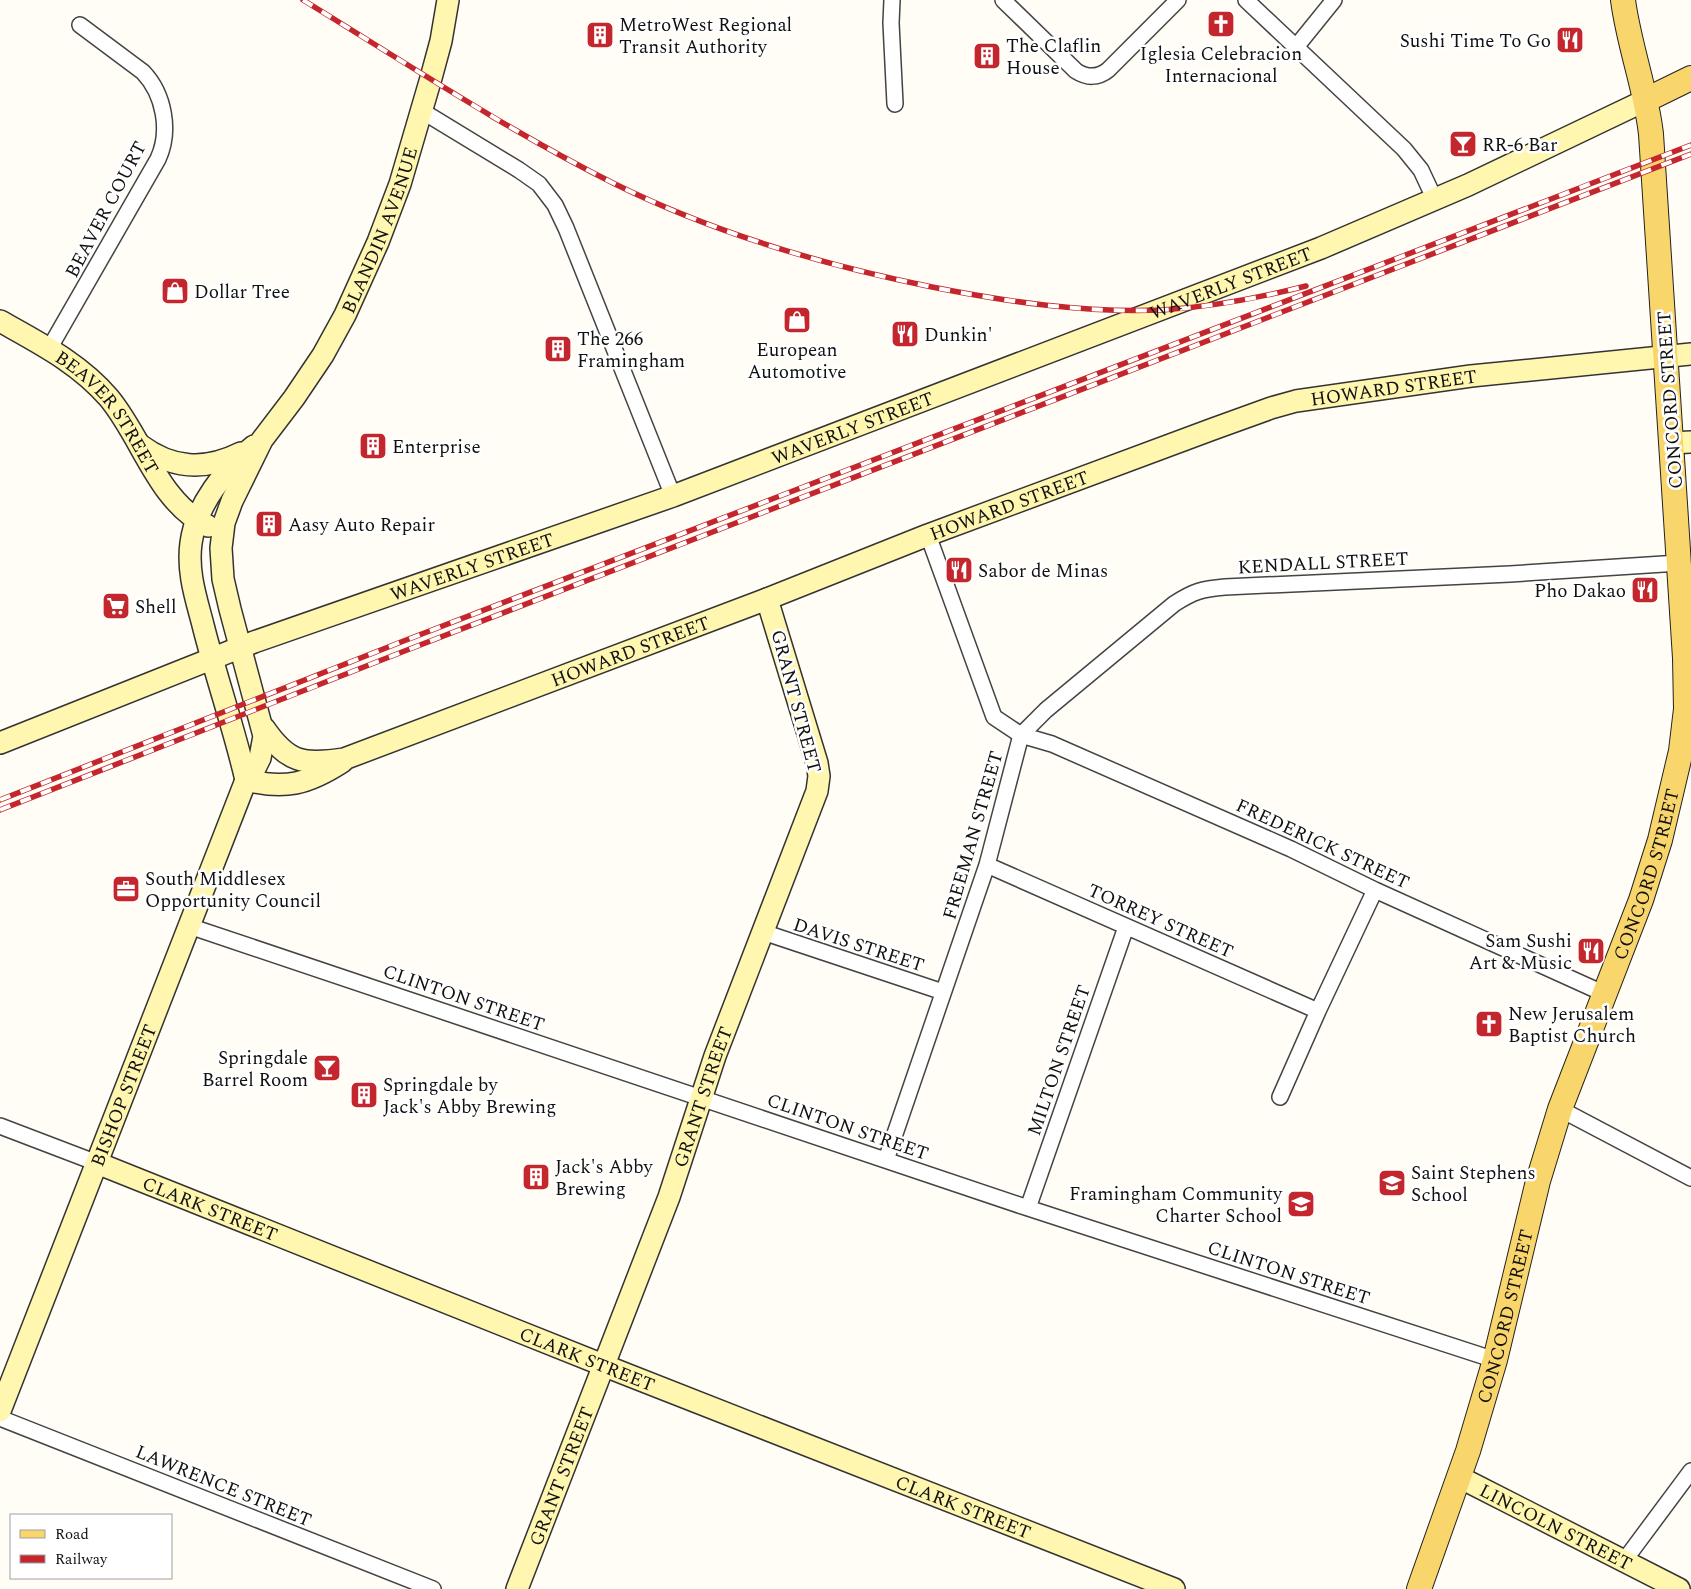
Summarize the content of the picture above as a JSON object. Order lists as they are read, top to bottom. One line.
{"streets":{"main road":["WAVERLY STREET","CONCORD STREET"],"street":["BEAVER COURT","BLANDIN AVENUE","HOWARD STREET","BEAVER STREET","KENDALL STREET","GRANT STREET","FREEMAN STREET","FREDERICK STREET","TORREY STREET","DAVIS STREET","CLINTON STREET","MILTON STREET","BISHOP STREET","CLARK STREET","LAWRENCE STREET","LINCOLN STREET"]},"crossings":[["BEAVER COURT","BEAVER STREET"],["BLANDIN AVENUE","BEAVER STREET"],["WAVERLY STREET","CONCORD STREET"],["WAVERLY STREET","BISHOP STREET"],["HOWARD STREET","CONCORD STREET"],["HOWARD STREET","GRANT STREET"],["HOWARD STREET","FREEMAN STREET"],["HOWARD STREET","BISHOP STREET"],["CONCORD STREET","KENDALL STREET"],["CONCORD STREET","FREDERICK STREET"],["CONCORD STREET","CLINTON STREET"],["CONCORD STREET","LINCOLN STREET"],["KENDALL STREET","FREEMAN STREET"],["KENDALL STREET","FREDERICK STREET"],["GRANT STREET","DAVIS STREET"],["GRANT STREET","CLINTON STREET"],["GRANT STREET","CLARK STREET"],["FREEMAN STREET","FREDERICK STREET"],["FREEMAN STREET","TORREY STREET"],["FREEMAN STREET","DAVIS STREET"],["FREEMAN STREET","CLINTON STREET"],["TORREY STREET","MILTON STREET"],["CLINTON STREET","MILTON STREET"],["CLINTON STREET","BISHOP STREET"],["BISHOP STREET","CLARK STREET"]],"places":{"church":["Iglesia Celebracion Internacional","New Jerusalem Baptist Church"],"building":["MetroWest Regional Transit Authority","The Claflin House","The 266 Framingham","Enterprise","Aasy Auto Repair","Springdale by Jack's Abby Brewing","Jack's Abby Brewing"],"restaurant":["Sushi Time To Go","Dunkin'","Sabor de Minas","Pho Dakao","Sam Sushi Art & Music"],"bar":["RR-6 Bar","Springdale Barrel Room"],"shop":["Dollar Tree","European Automotive"],"supermarket":["Shell"],"office":["South Middlesex Opportunity Council"],"school or university":["Saint Stephens School","Framingham Community Charter School"]},"legend":["Road","Railway"]}
